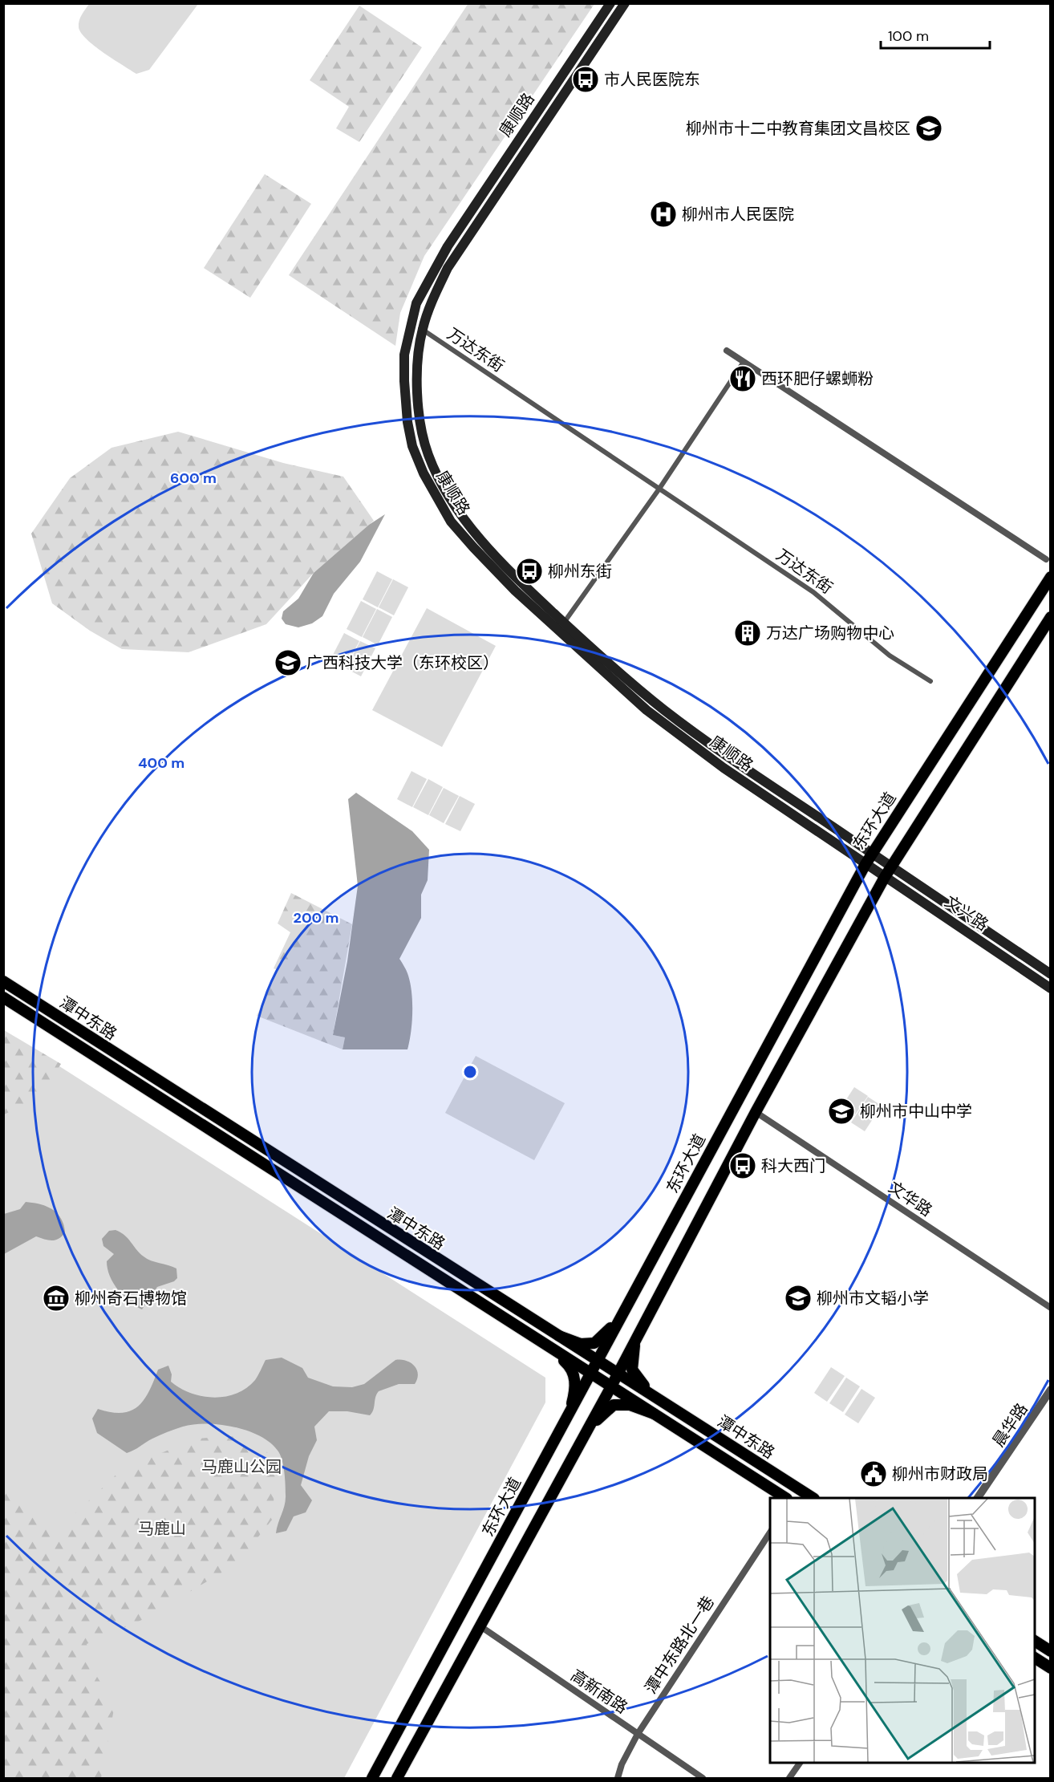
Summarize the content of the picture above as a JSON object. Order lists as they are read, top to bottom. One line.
{"streets":{"main road":["康顺路","东环大道","文兴路","潭中东路"],"street":["万达东街","文华路","晨华路","潭中东路北一巷","高新南路"]},"crossings":[["康顺路","万达东街"],["康顺路","东环大道"],["康顺路","文兴路"],["东环大道","文兴路"],["东环大道","潭中东路"],["潭中东路北一巷","高新南路"]],"parks":["马鹿山公园","马鹿山"],"places":{"bus stop":["市人民医院东","柳州东街","科大西门"],"school or university":["柳州市十二中教育集团文昌校区","广西科技大学（东环校区）","柳州市中山中学","柳州市文韬小学"],"hospital":["柳州市人民医院"],"restaurant":["西环肥仔螺蛳粉"],"building":["万达广场购物中心"],"museum":["柳州奇石博物馆"],"public building":["柳州市财政局"]},"scale_bar":"100 m","rings":["600 m","400 m","200 m"]}
